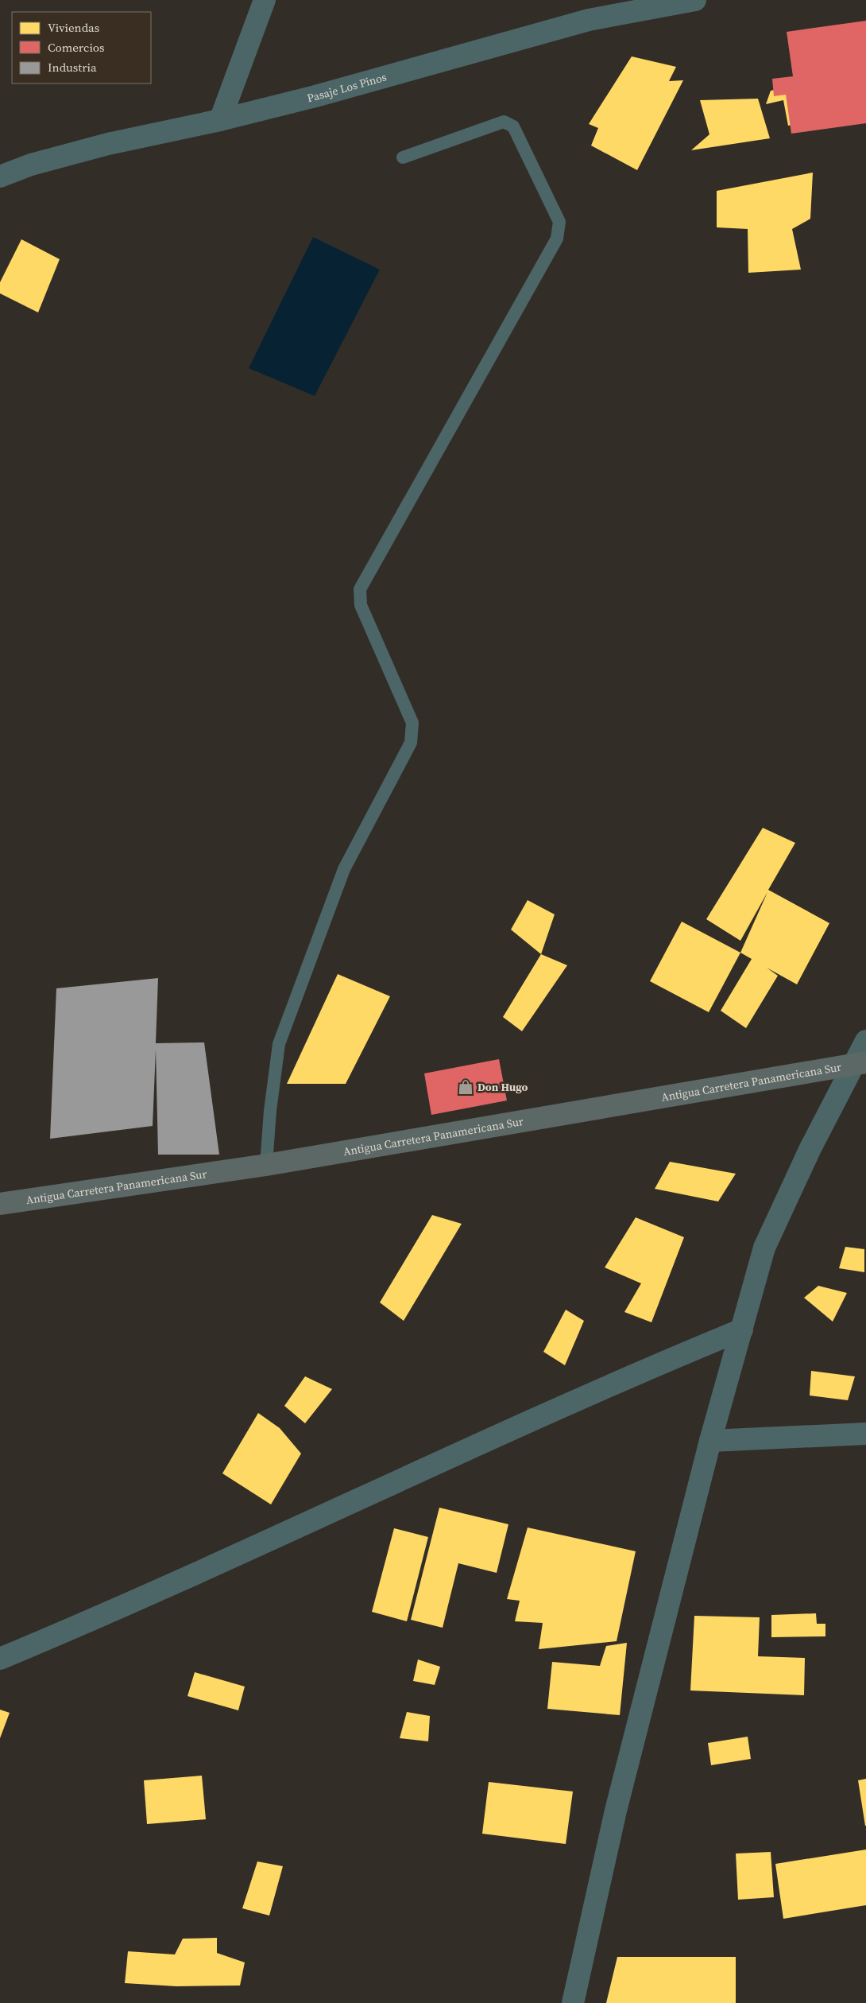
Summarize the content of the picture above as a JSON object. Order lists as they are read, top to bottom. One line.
{"streets":{"highway":["Antigua Carretera Panamericana Sur"],"street":["Pasaje Los Pinos"]},"places":{"shop":["Don Hugo"]},"legend":["Viviendas","Comercios","Industria"]}
